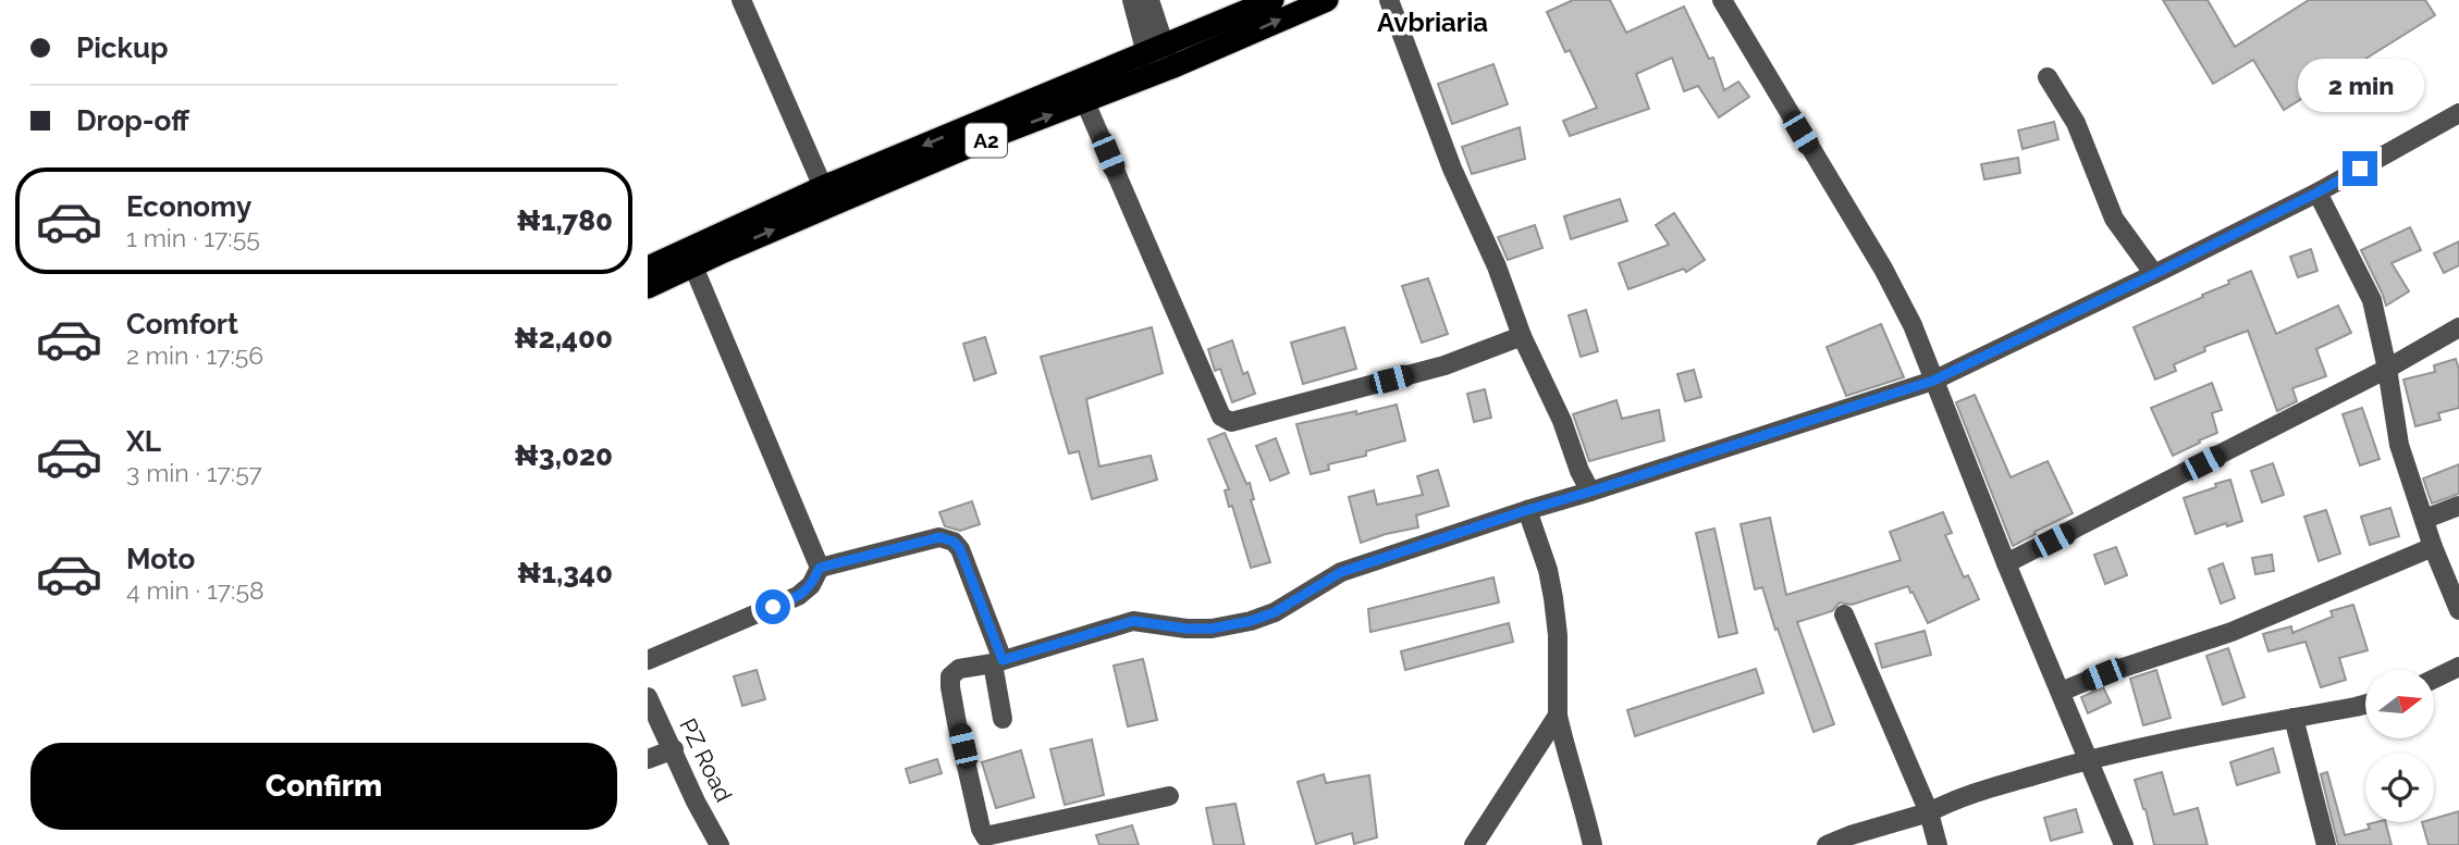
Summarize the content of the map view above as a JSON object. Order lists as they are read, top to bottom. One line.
{"streets":{"highway":["A2"],"street":["PZ Road"]},"districts":["Avbriaria"],"north":"right","page":{"banner":["Pickup","Drop-off"],"bubble":"2 min","list":[{"name":"Economy","note":"1 min · 17:55","value":"₦1,780"},{"name":"Comfort","note":"2 min · 17:56","value":"₦2,400"},{"name":"XL","note":"3 min · 17:57","value":"₦3,020"},{"name":"Moto","note":"4 min · 17:58","value":"₦1,340"}],"buttons":"Confirm"}}
